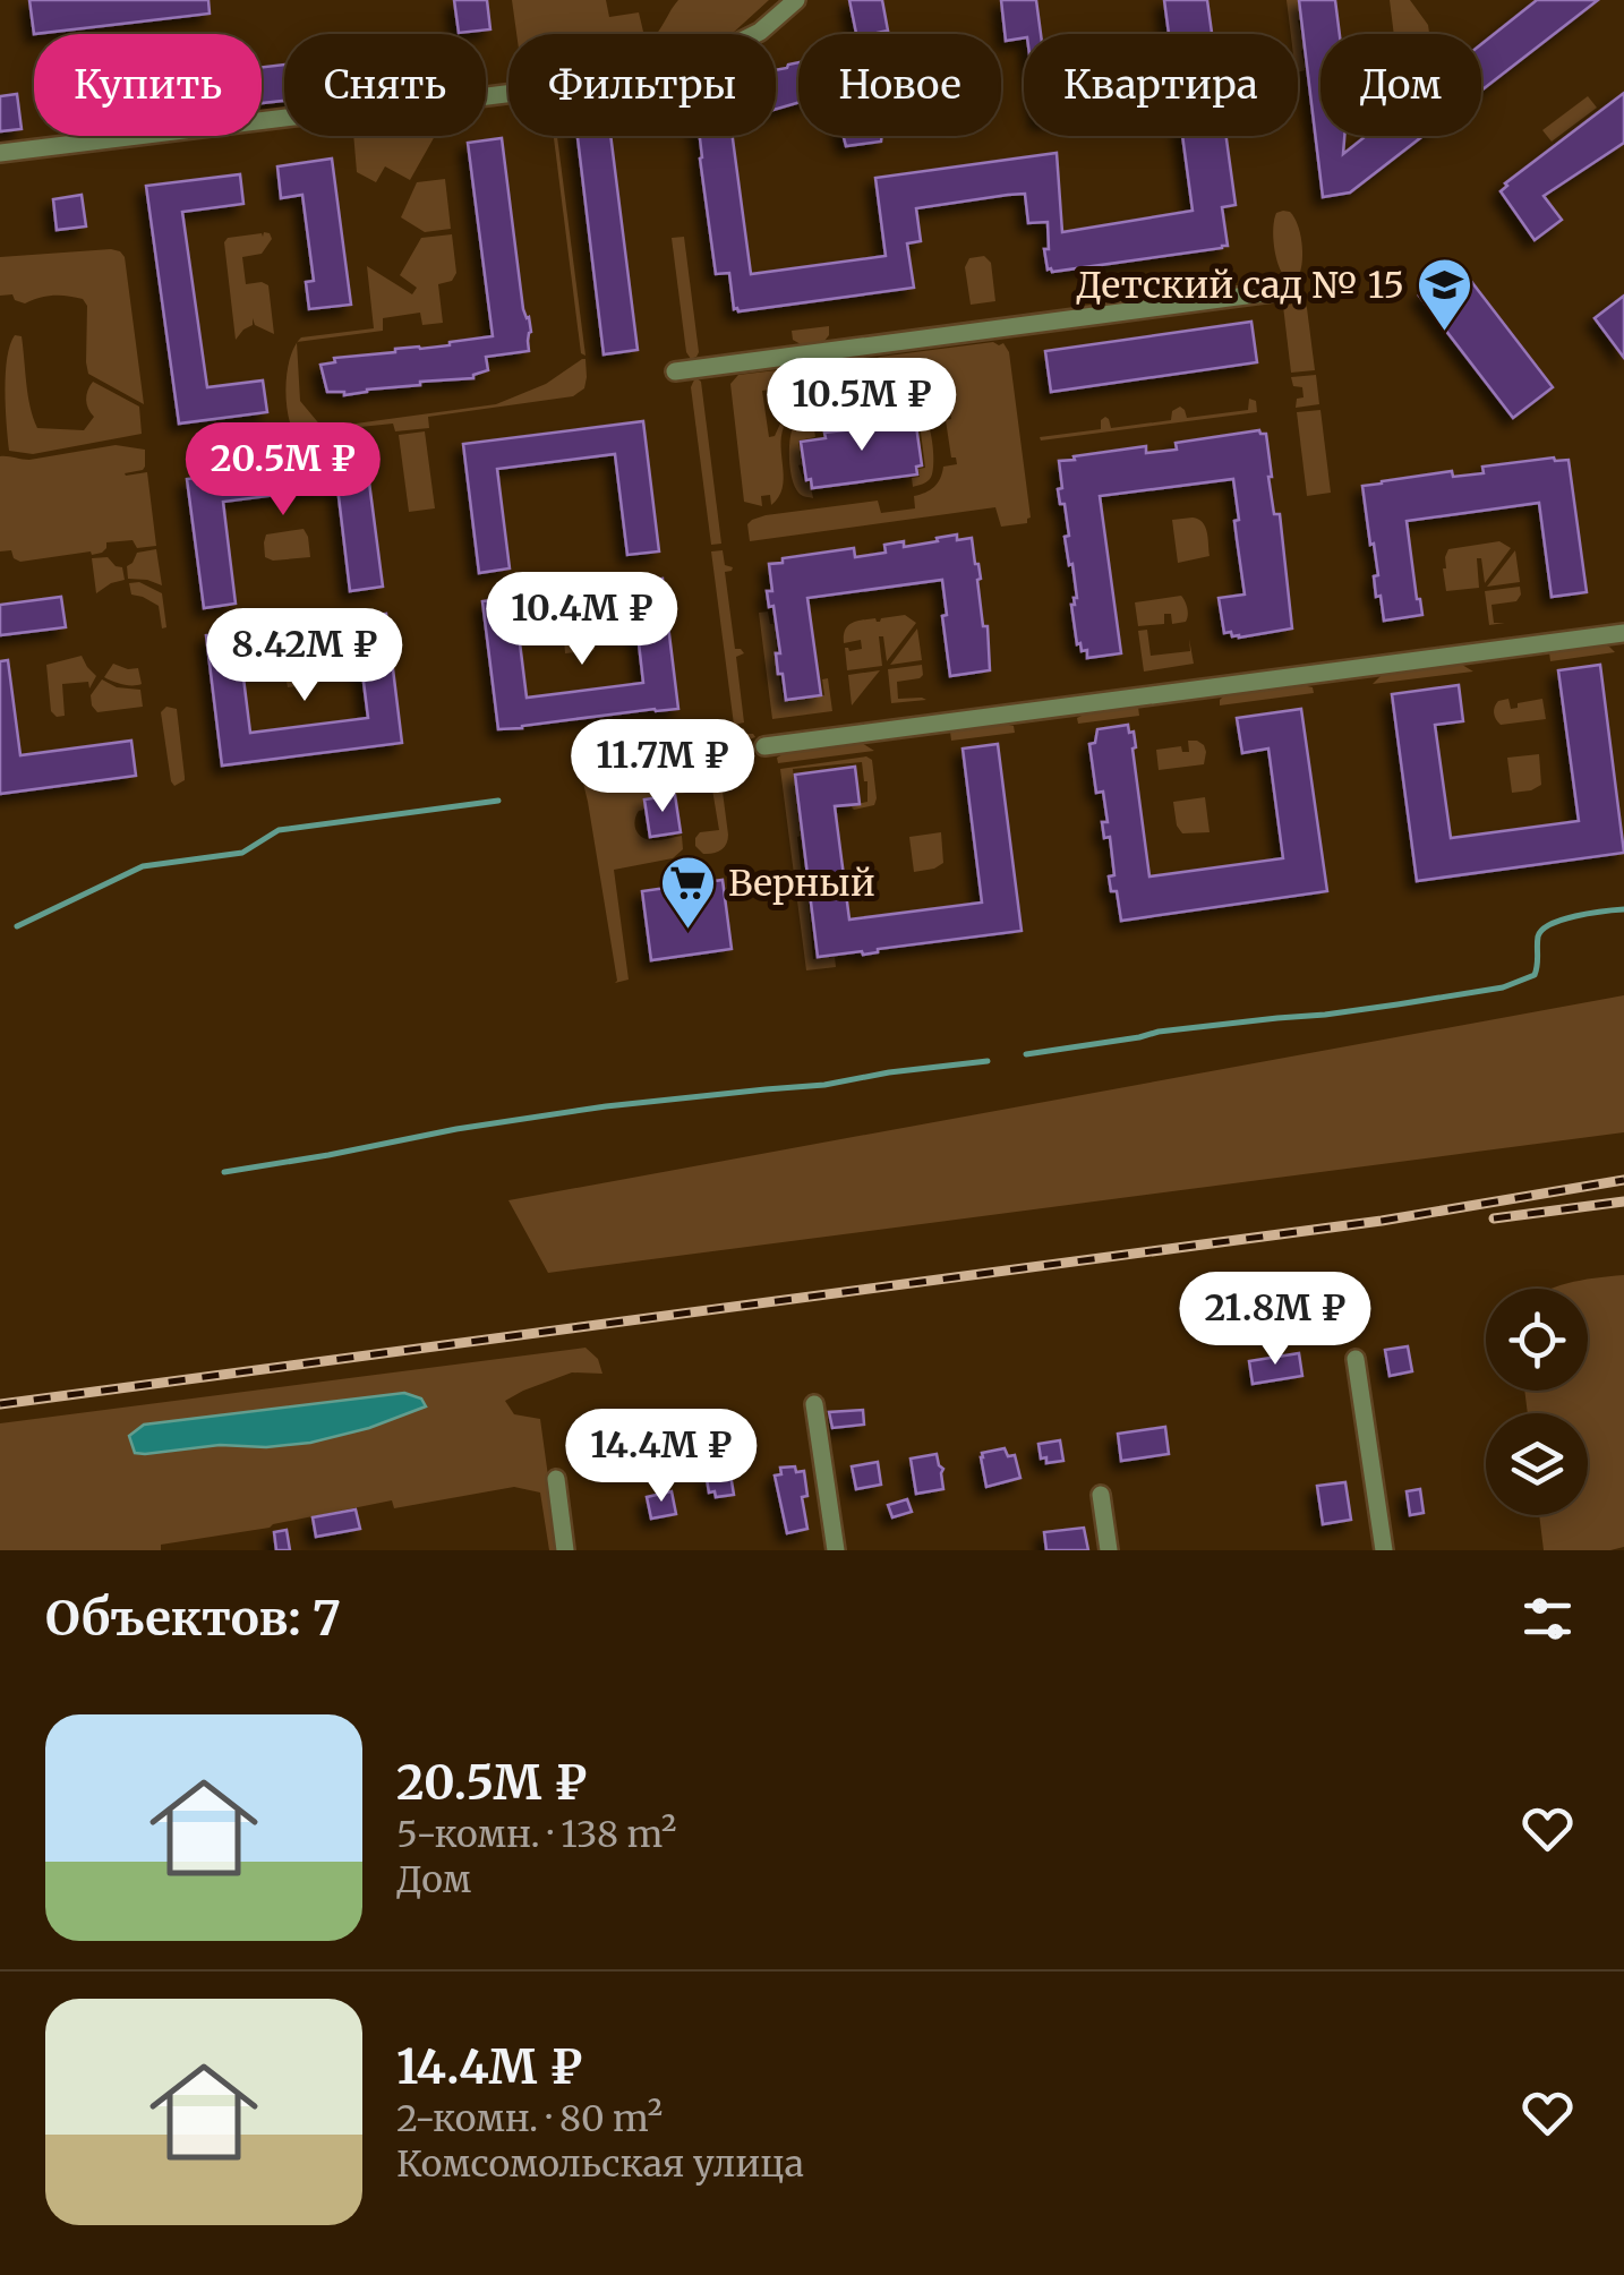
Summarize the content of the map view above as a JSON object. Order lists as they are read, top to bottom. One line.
{"places":{"school or university":["Детский сад № 15"],"supermarket":["Верный"]},"page":{"chip":["Купить","Снять","Фильтры","Новое","Квартира","Дом"],"price":["10.5M ₽","20.5M ₽","10.4M ₽","8.42M ₽","11.7M ₽","21.8M ₽","14.4M ₽"],"heading":"Объектов: 7","list":[{"name":"20.5M ₽","note":"5-комн. · 138 m² · Дом"},{"name":"14.4M ₽","note":"2-комн. · 80 m² · Комсомольская улица"}]}}
